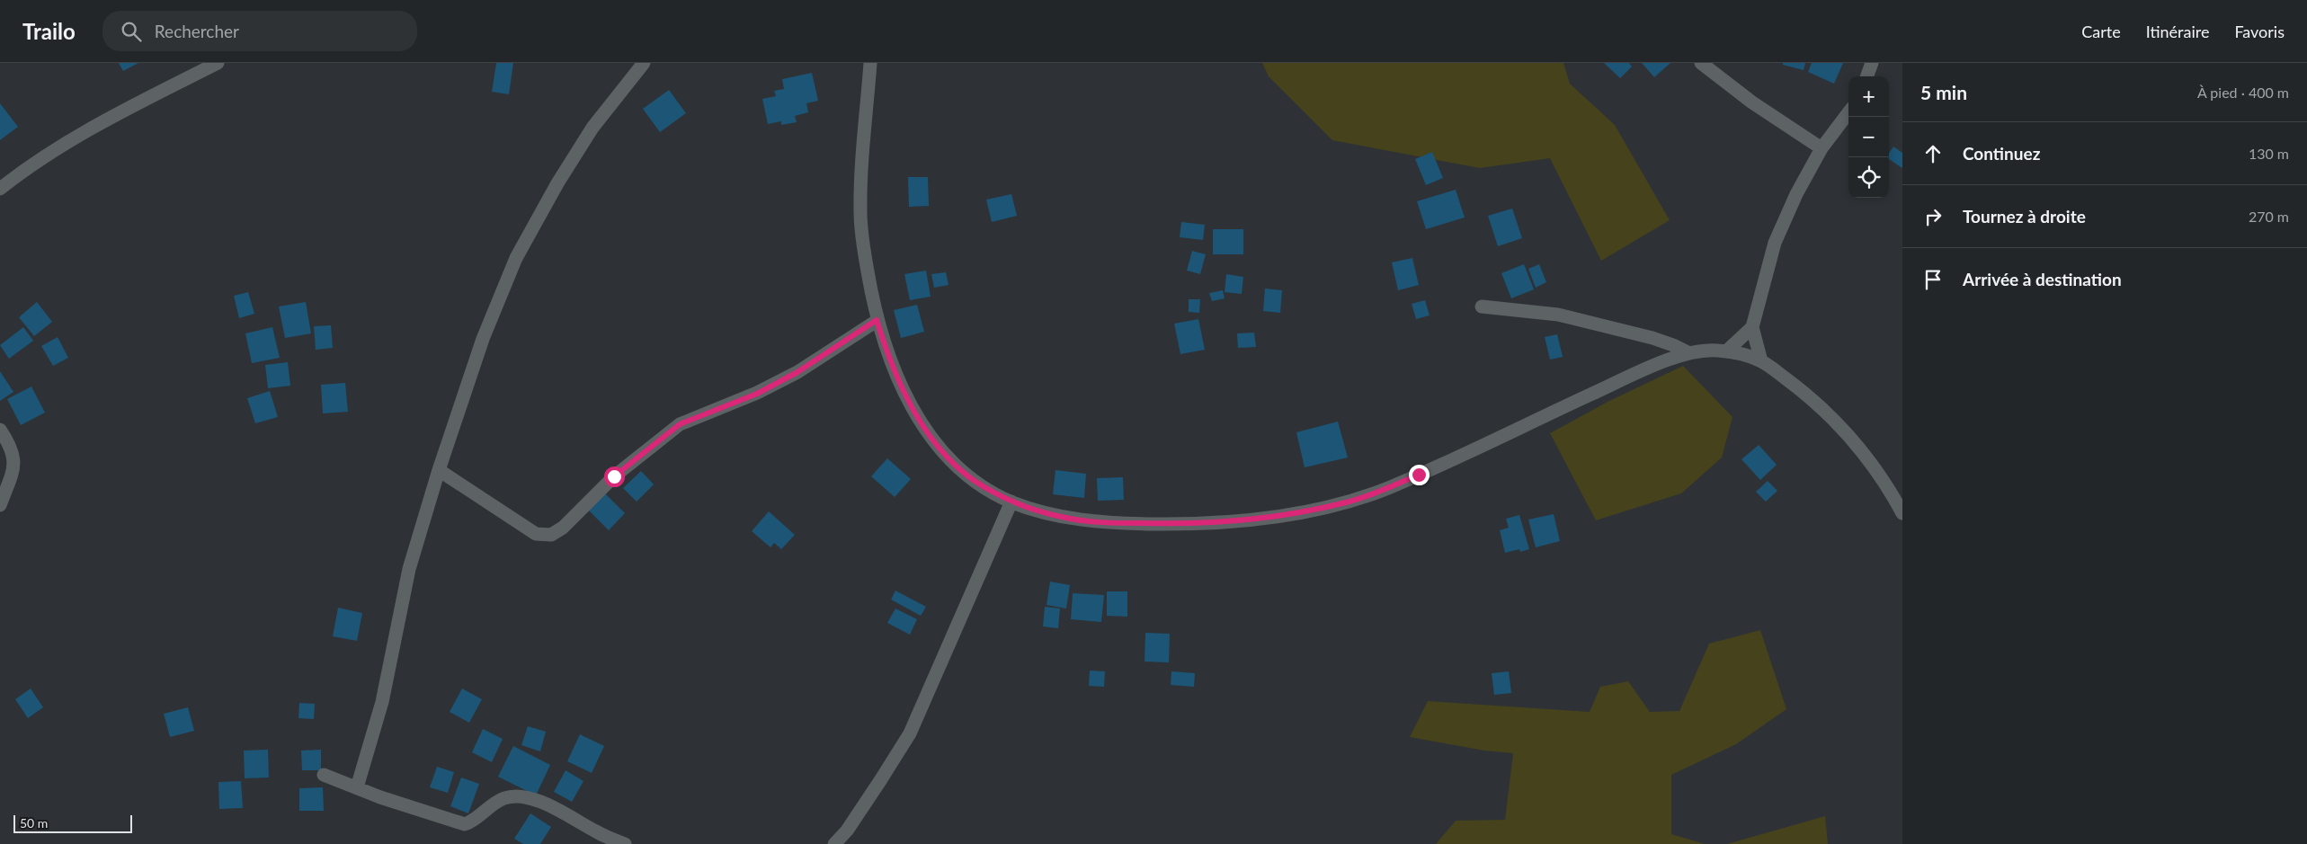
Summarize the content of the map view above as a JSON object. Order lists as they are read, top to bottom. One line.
{"scale_bar":"50 m","page":{"header":"Trailo","search":"Rechercher","nav":["Carte","Itinéraire","Favoris"],"heading":["5 min","À pied · 400 m"],"map_buttons":["+","−"],"list":[["Continuez","130 m"],["Tournez à droite","270 m"],"Arrivée à destination"],"scale":"50 m"}}
